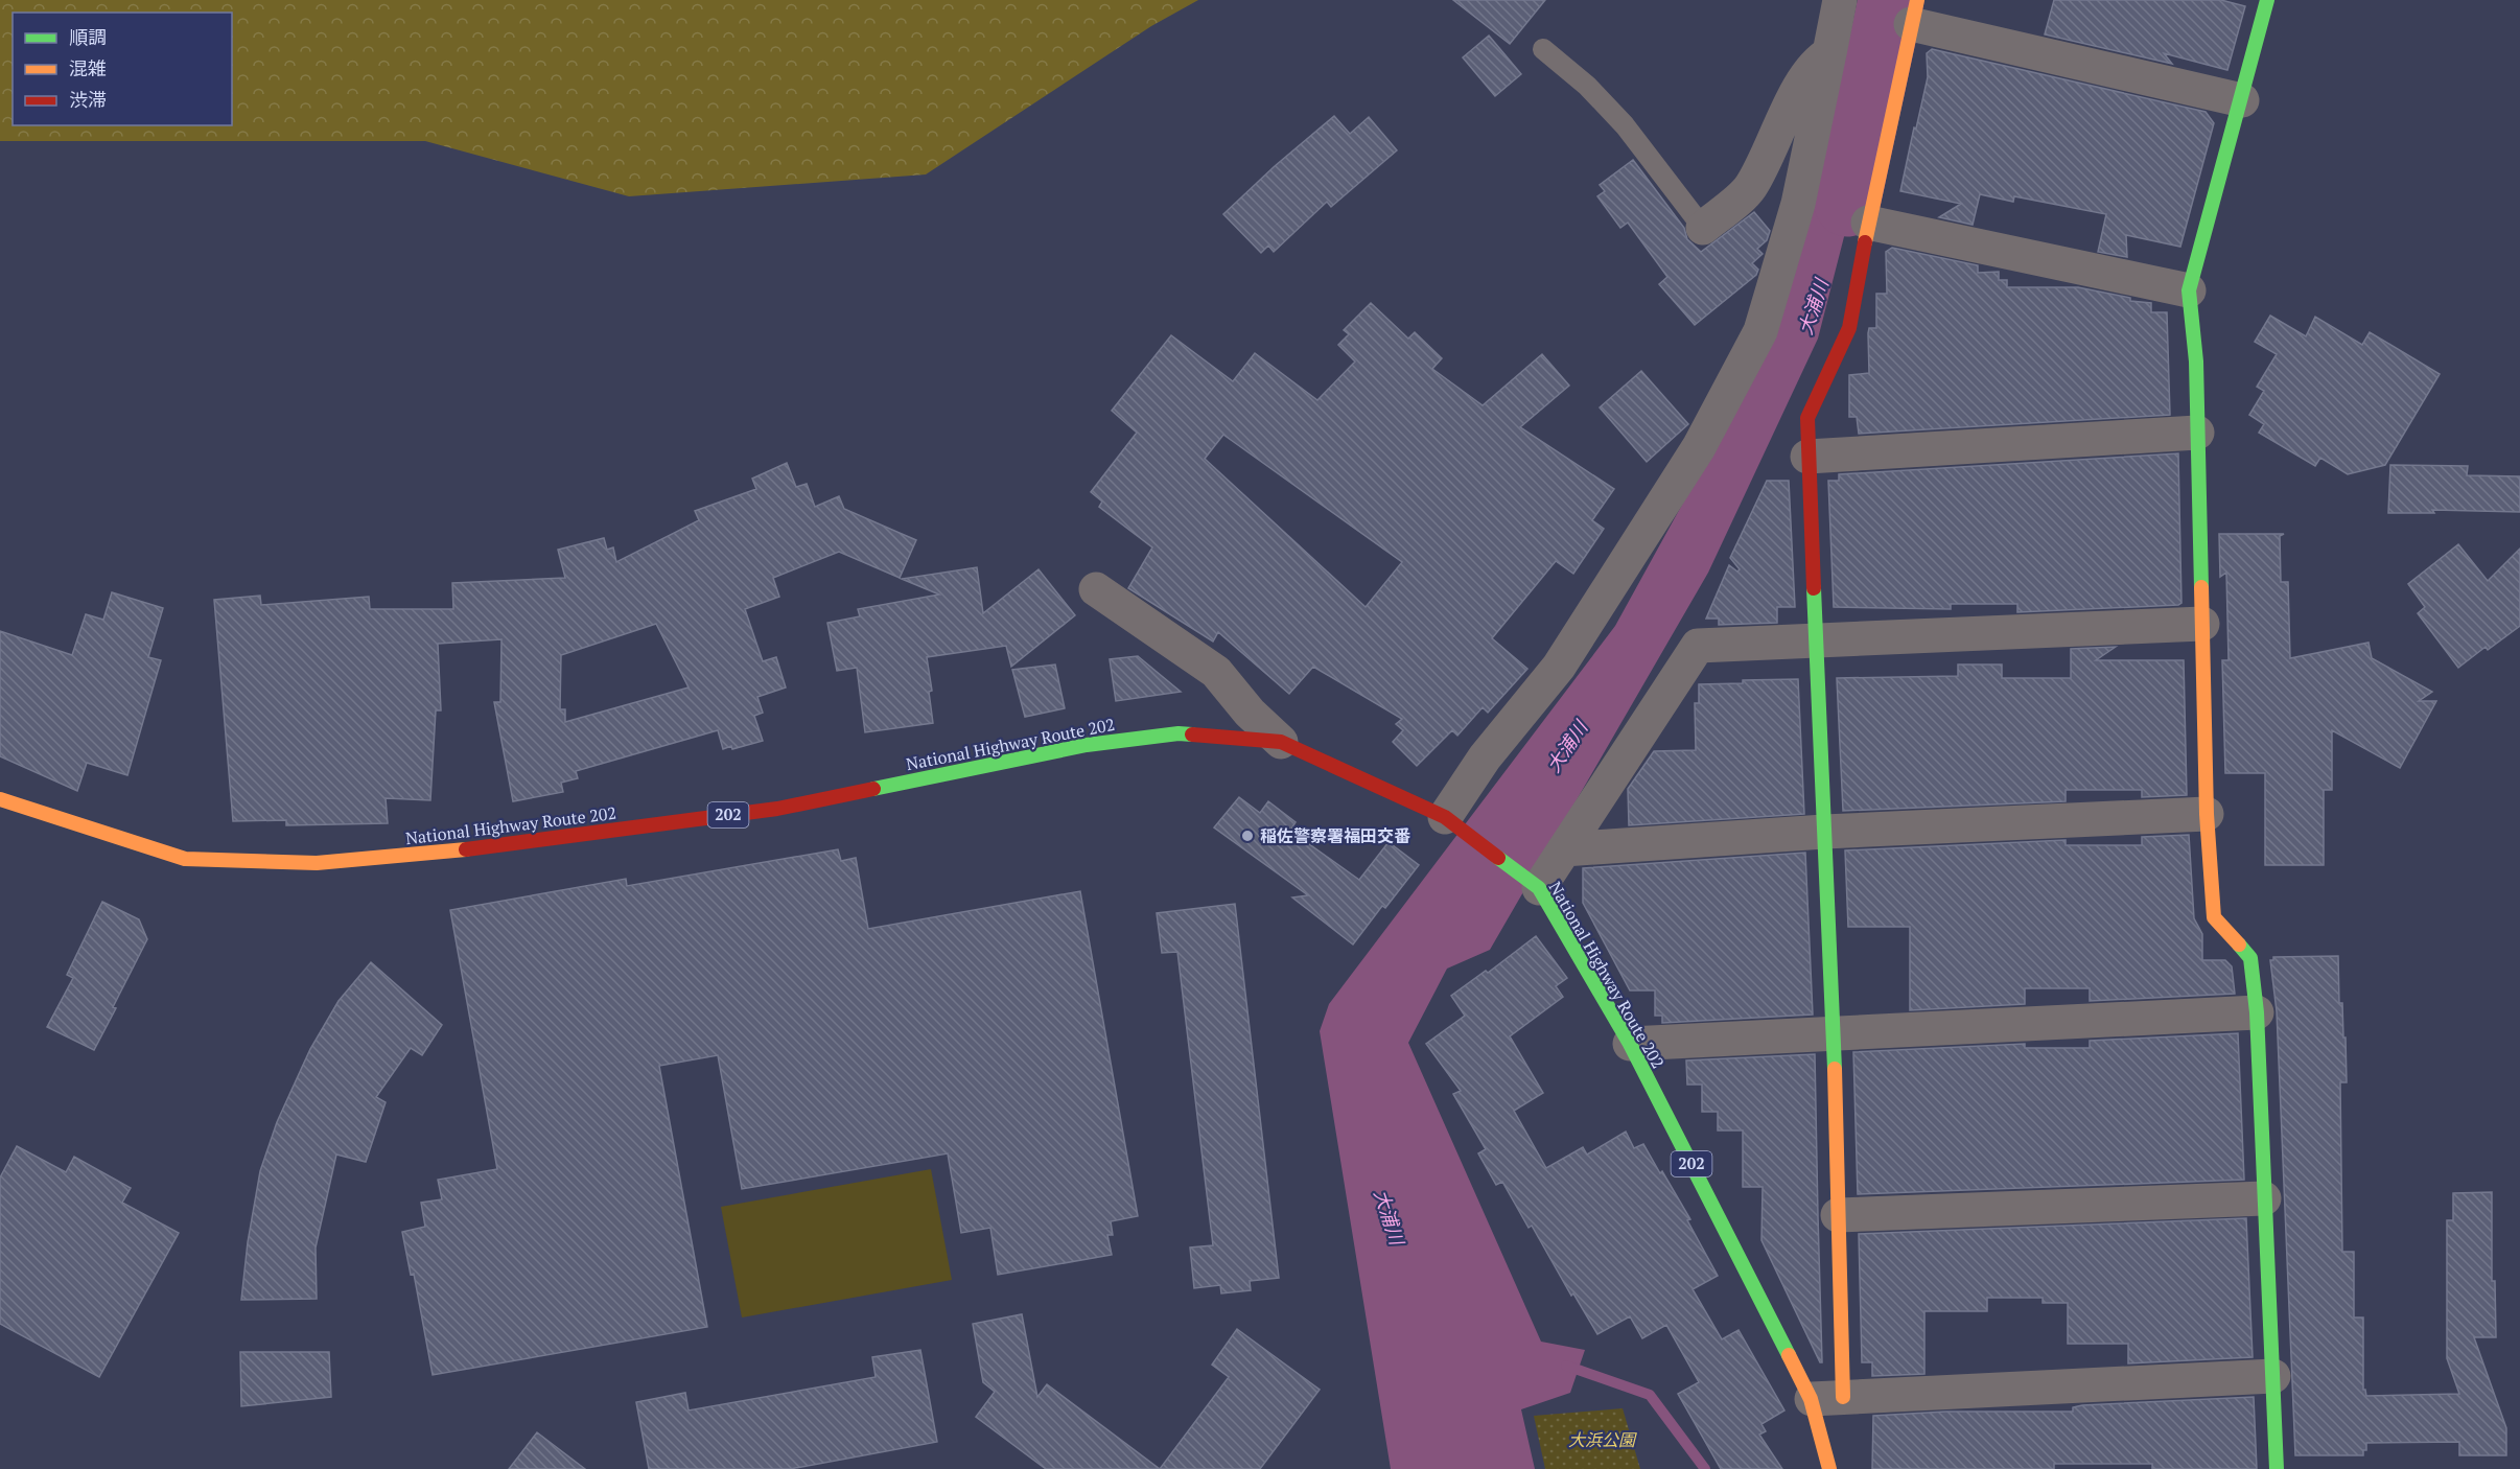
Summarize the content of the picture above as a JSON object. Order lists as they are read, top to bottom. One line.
{"streets":{"main road":["National Highway Route 202","202"]},"water":["大浦川"],"parks":["大浜公園"],"places":["稲佐警察署福田交番"],"legend":["順調","混雑","渋滞"]}
